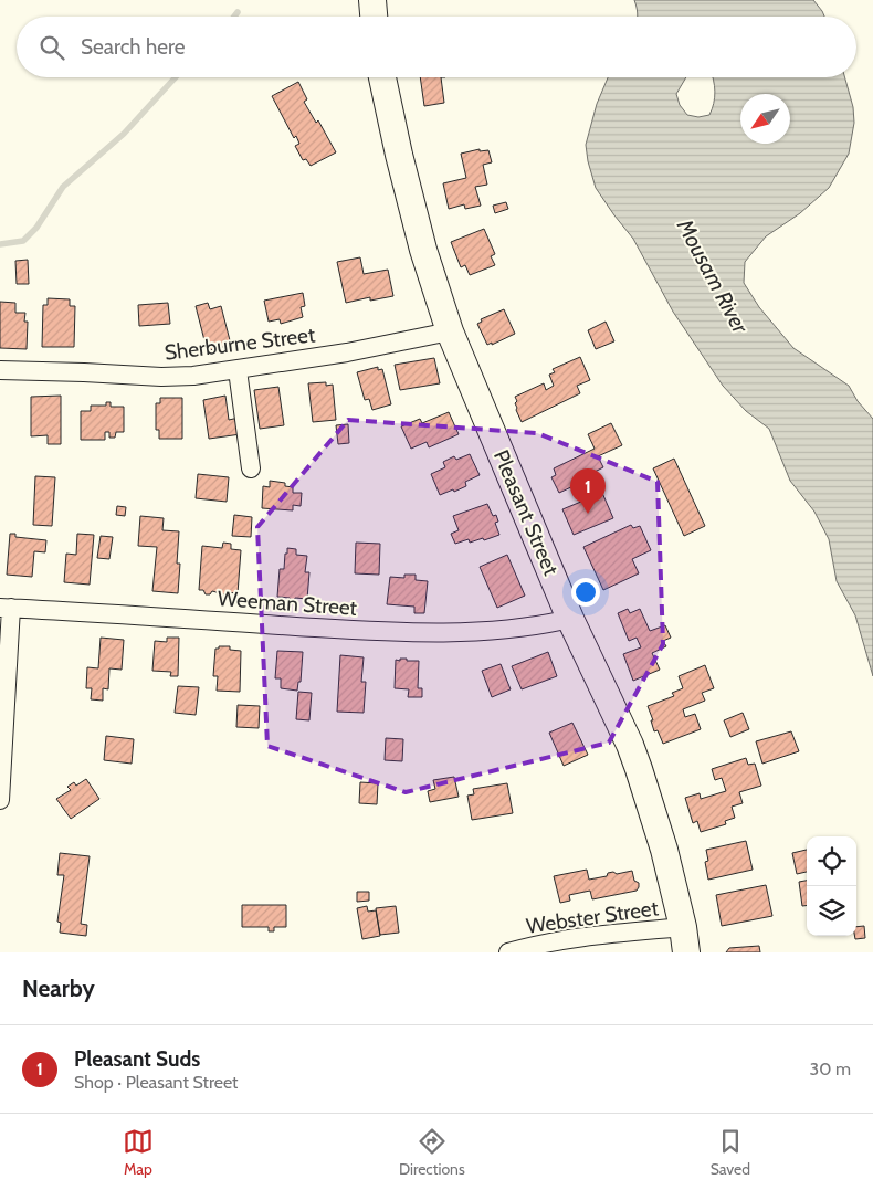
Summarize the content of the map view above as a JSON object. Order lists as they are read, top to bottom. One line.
{"streets":{"main road":["Pleasant Street"],"street":["Sherburne Street","Weeman Street","Webster Street"]},"crossings":[["Sherburne Street","Pleasant Street"],["Pleasant Street","Weeman Street"],["Pleasant Street","Webster Street"]],"water":["Mousam River"],"north":"bottom left","page":{"search":"Search here","pins":"1","heading":"Nearby","list":[{"mark":"1","name":"Pleasant Suds","note":"Shop · Pleasant Street","value":"30 m"}],"nav":["Map","Directions","Saved"]}}
